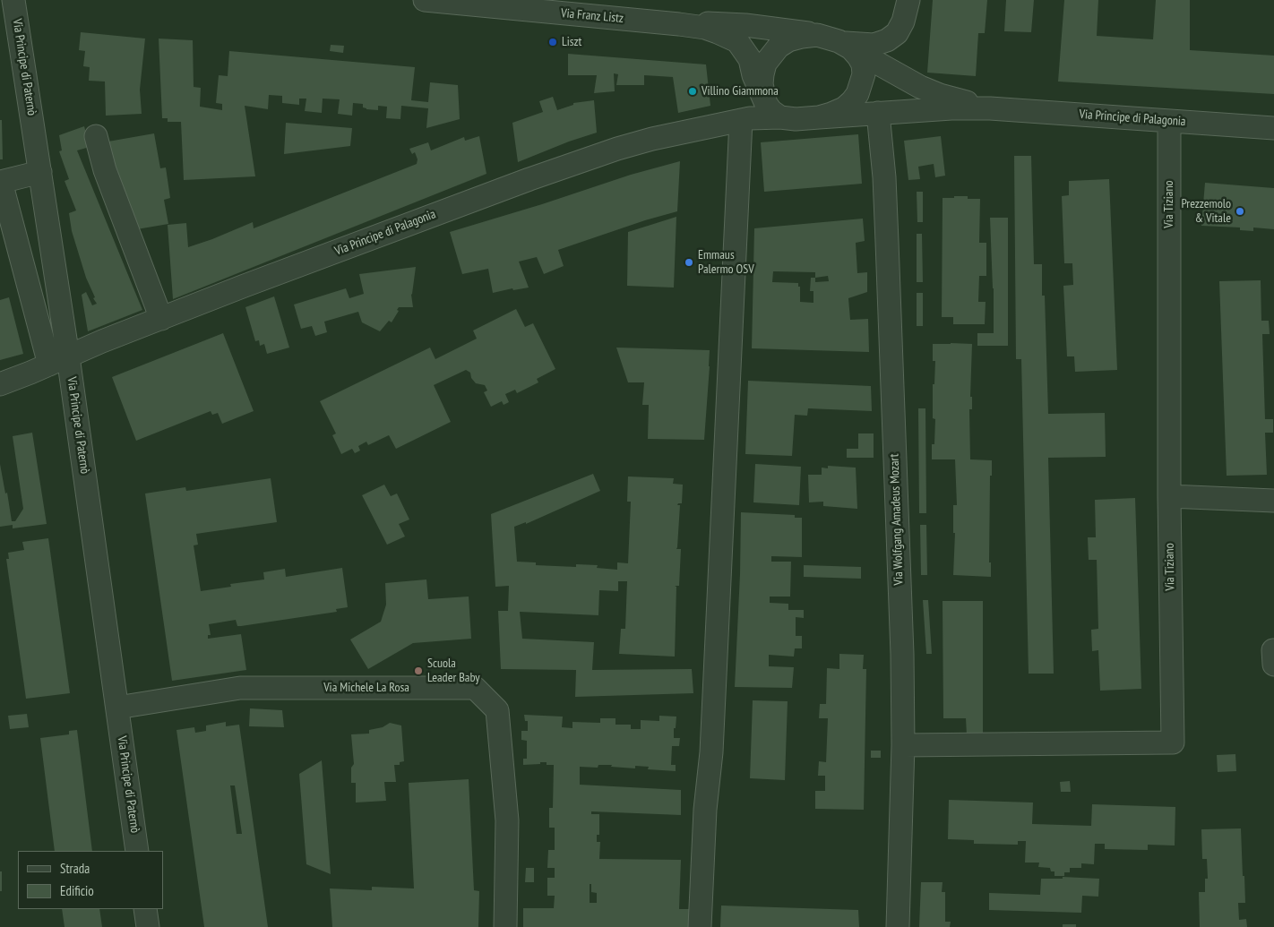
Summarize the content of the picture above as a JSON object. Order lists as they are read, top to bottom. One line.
{"streets":{"street":["Via Franz Listz","Via Principe di Paternò","Via Principe di Palagonia","Via Tiziano","Via Wolfgang Amadeus Mozart","Via Michele La Rosa"]},"crossings":[["Via Franz Listz","Via Principe di Palagonia"],["Via Principe di Paternò","Via Principe di Palagonia"],["Via Principe di Paternò","Via Michele La Rosa"],["Via Principe di Palagonia","Via Tiziano"],["Via Principe di Palagonia","Via Wolfgang Amadeus Mozart"],["Via Tiziano","Via Wolfgang Amadeus Mozart"]],"places":["Liszt","Villino Giammona","Prezzemolo & Vitale","Emmaus Palermo OSV","Scuola Leader Baby"],"legend":["Strada","Edificio"]}
